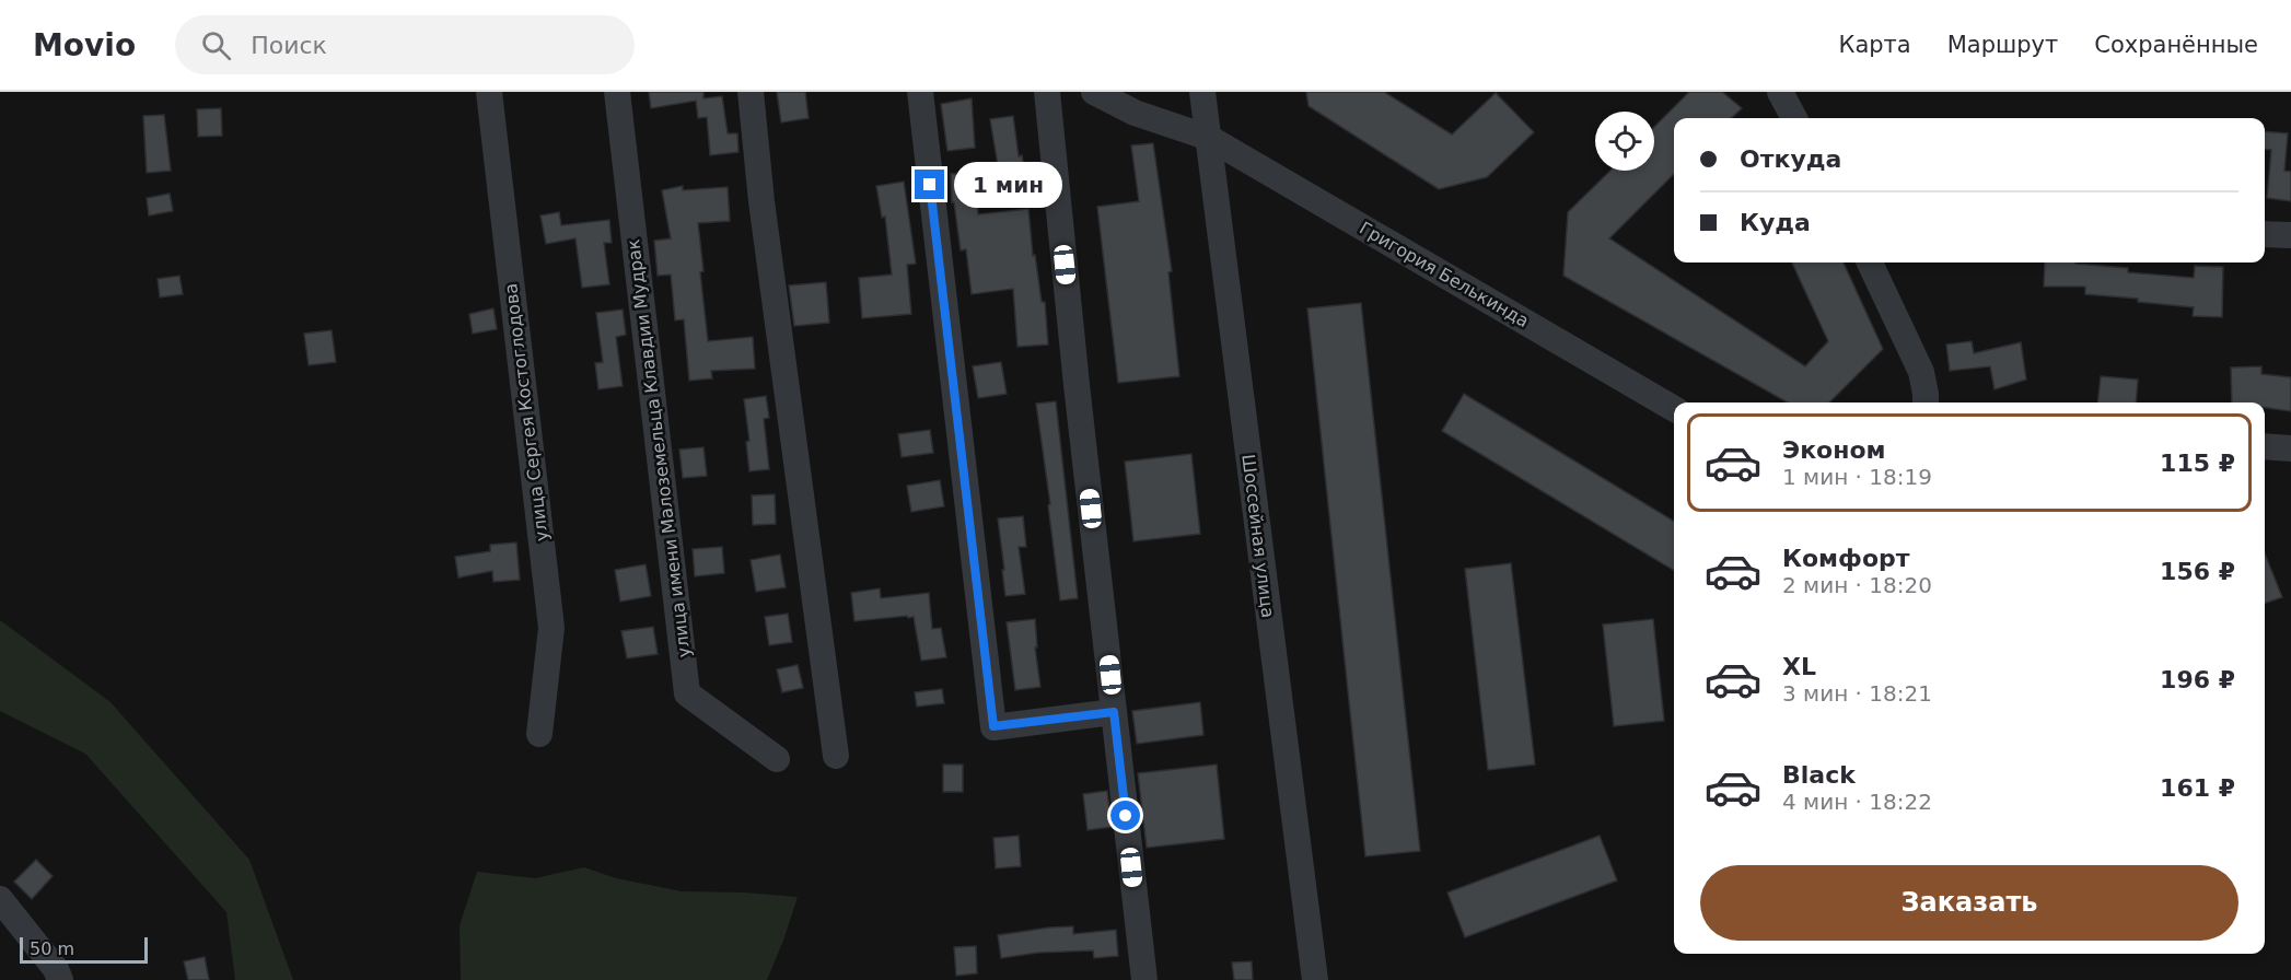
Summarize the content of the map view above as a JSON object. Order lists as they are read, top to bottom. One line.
{"streets":{"street":["Григория Белькинда","улица Сергея Костоглодова","улица имени Малоземельца Клавдии Мудрак","Шоссейная улица"]},"crossings":[["Григория Белькинда","Шоссейная улица"]],"scale_bar":"50 m","page":{"header":"Movio","search":"Поиск","nav":["Карта","Маршрут","Сохранённые"],"banner":["Откуда","Куда"],"bubble":"1 мин","list":[{"name":"Эконом","note":"1 мин · 18:19","value":"115 ₽"},{"name":"Комфорт","note":"2 мин · 18:20","value":"156 ₽"},{"name":"XL","note":"3 мин · 18:21","value":"196 ₽"},{"name":"Black","note":"4 мин · 18:22","value":"161 ₽"}],"buttons":"Заказать","scale":"50 m"}}
